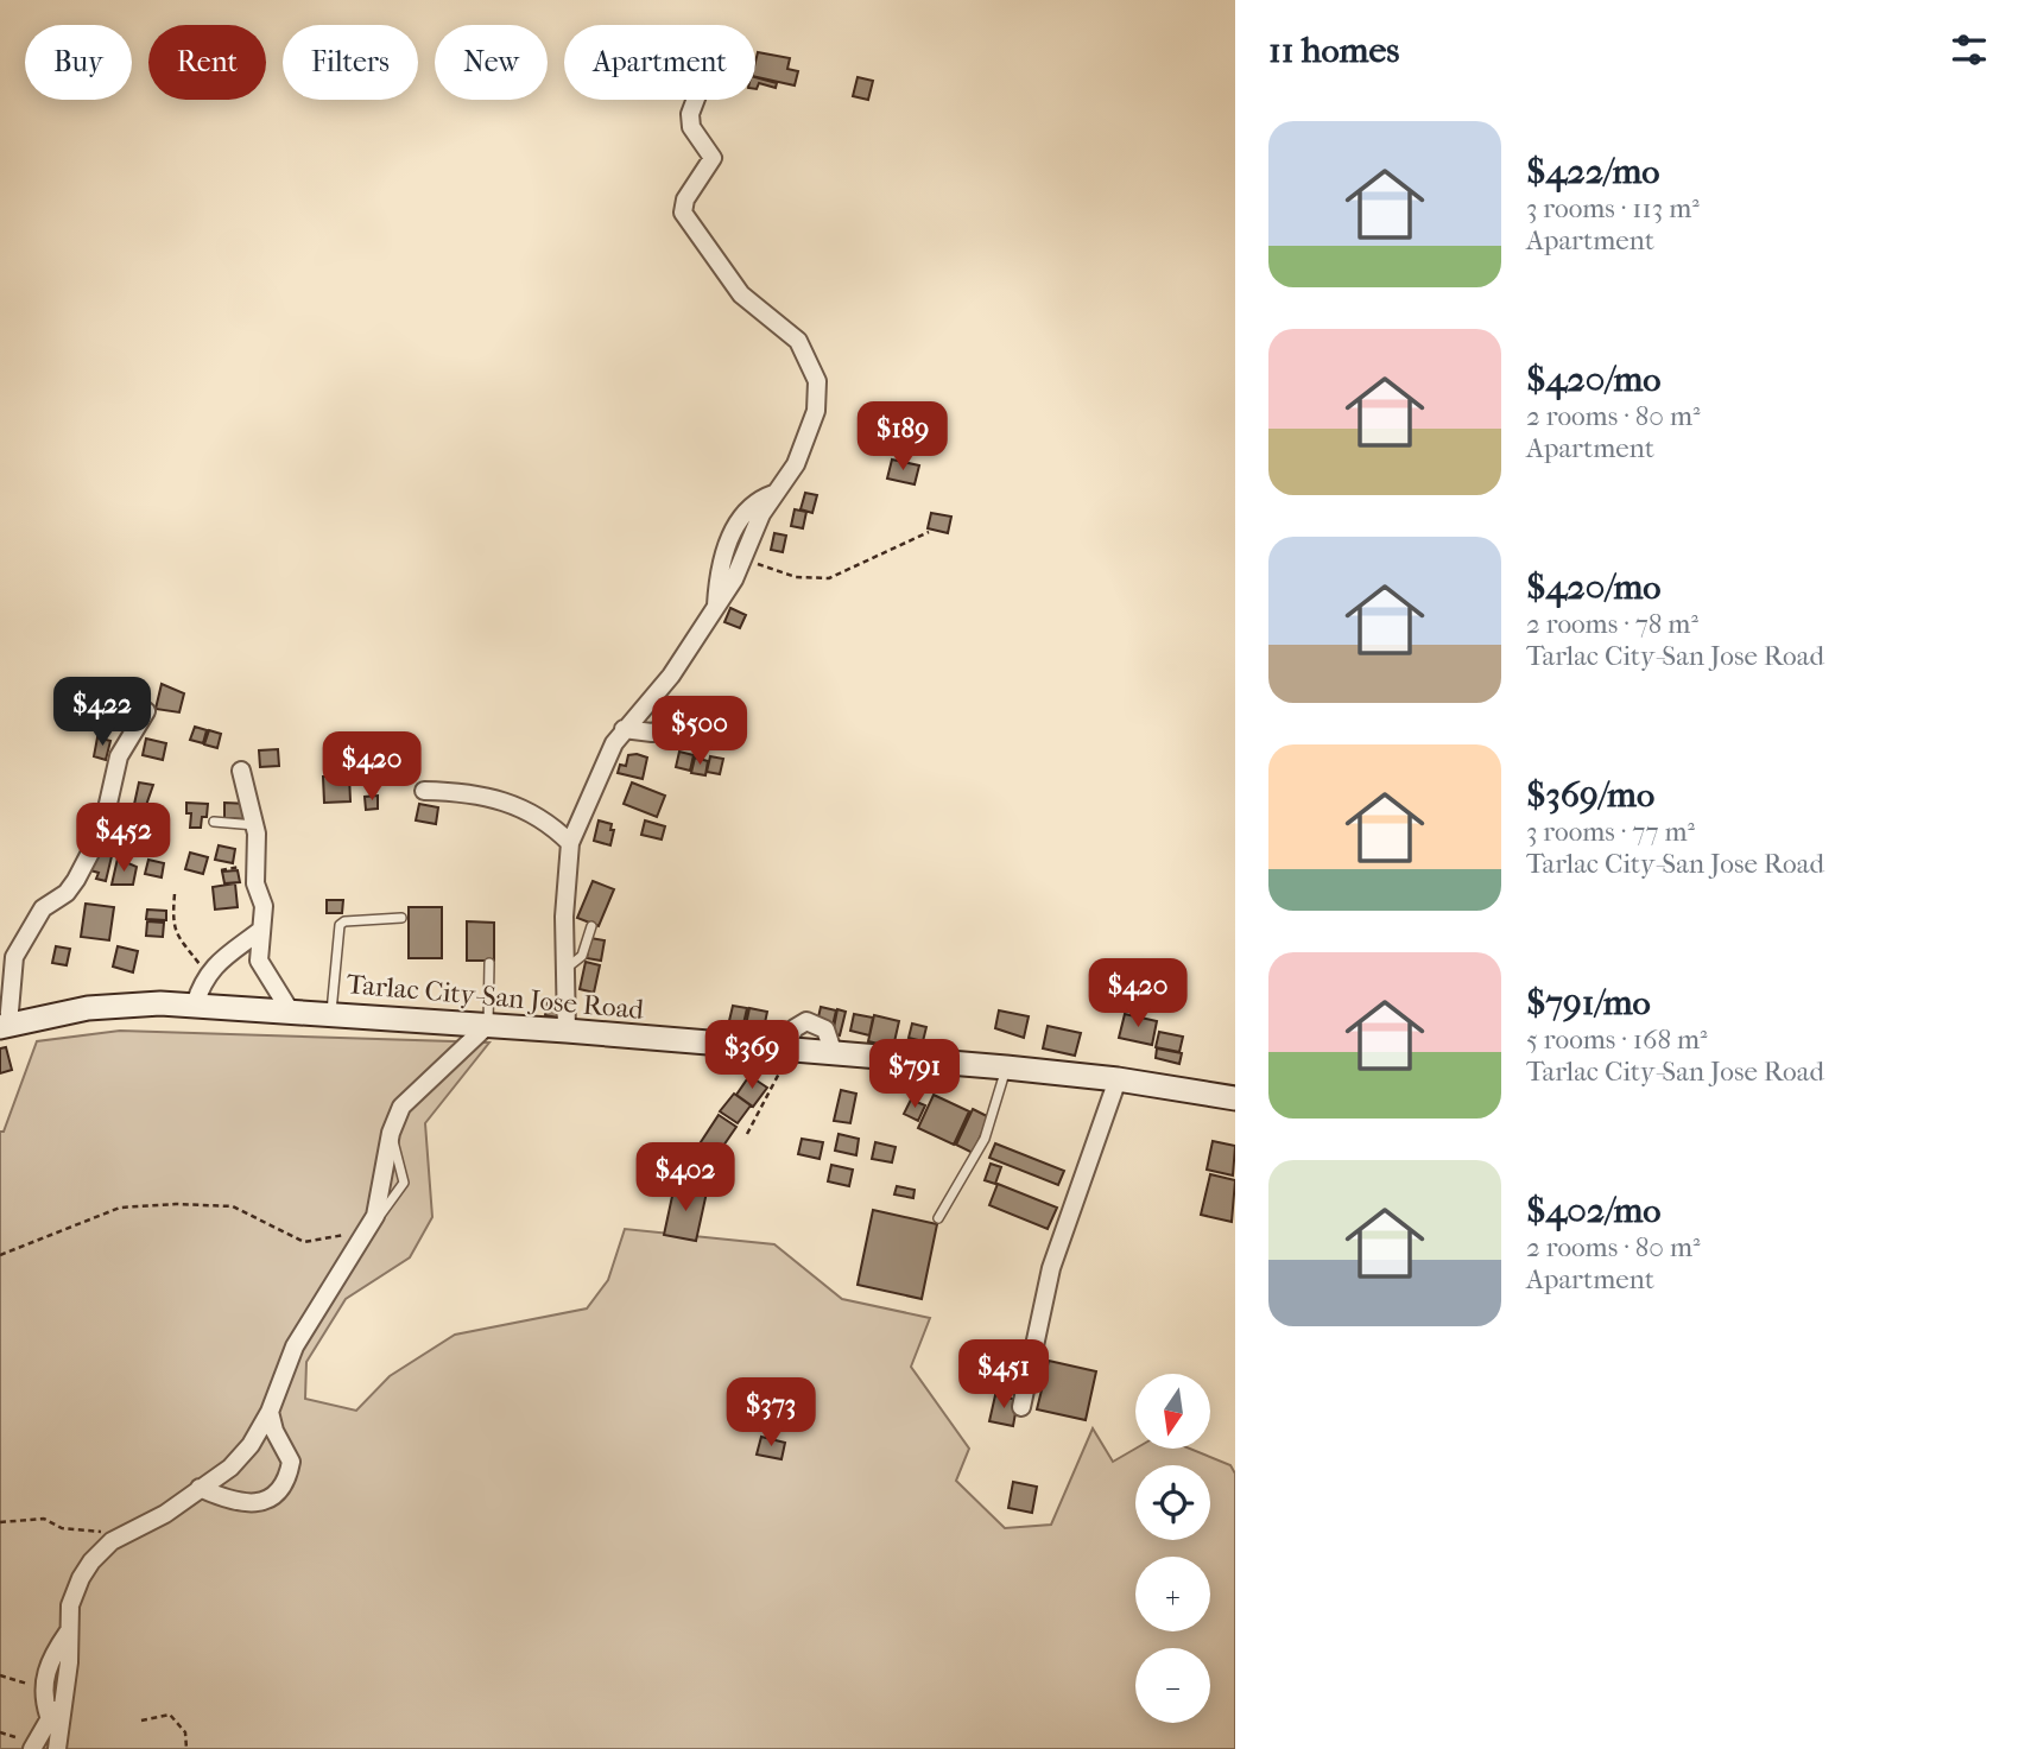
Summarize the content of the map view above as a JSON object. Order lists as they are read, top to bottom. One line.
{"streets":{"main road":["Tarlac City-San Jose Road"]},"north":"bottom","page":{"heading":"11 homes","chip":["Buy","Rent","Filters","New","Apartment"],"list":[{"name":"$422/mo","note":"3 rooms · 113 m² · Apartment"},{"name":"$420/mo","note":"2 rooms · 80 m² · Apartment"},{"name":"$420/mo","note":"2 rooms · 78 m² · Tarlac City-San Jose Road"},{"name":"$369/mo","note":"3 rooms · 77 m² · Tarlac City-San Jose Road"},{"name":"$791/mo","note":"5 rooms · 168 m² · Tarlac City-San Jose Road"},{"name":"$402/mo","note":"2 rooms · 80 m² · Apartment"}],"price":["$189","$422","$500","$420","$452","$420","$369","$791","$402","$451","$373"],"map_buttons":["+","−"]}}
